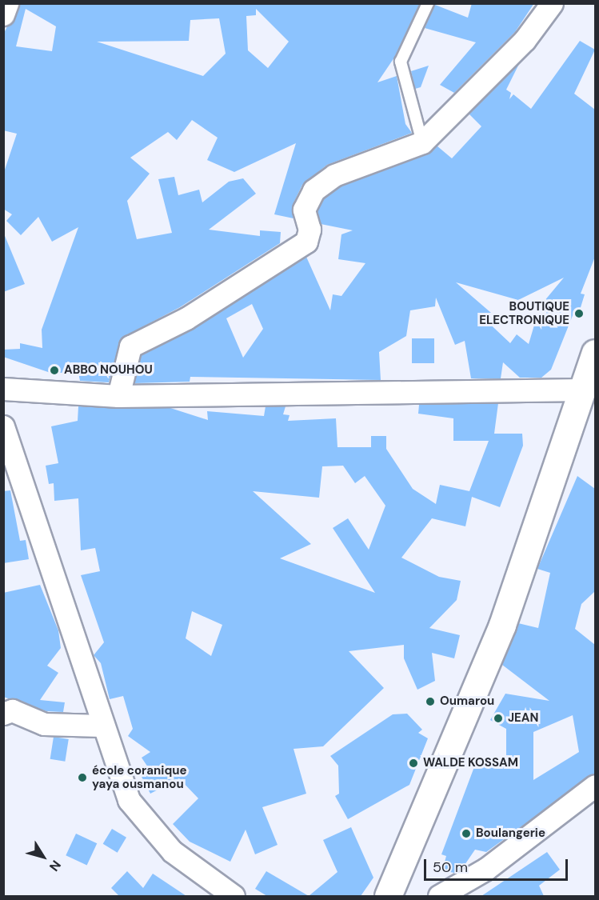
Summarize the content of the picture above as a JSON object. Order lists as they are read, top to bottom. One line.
{"places":["BOUTIQUE ELECTRONIQUE","ABBO NOUHOU","Oumarou","JEAN","WALDE KOSSAM","école coranique yaya ousmanou","Boulangerie"],"scale_bar":"50 m","north":"bottom right"}
